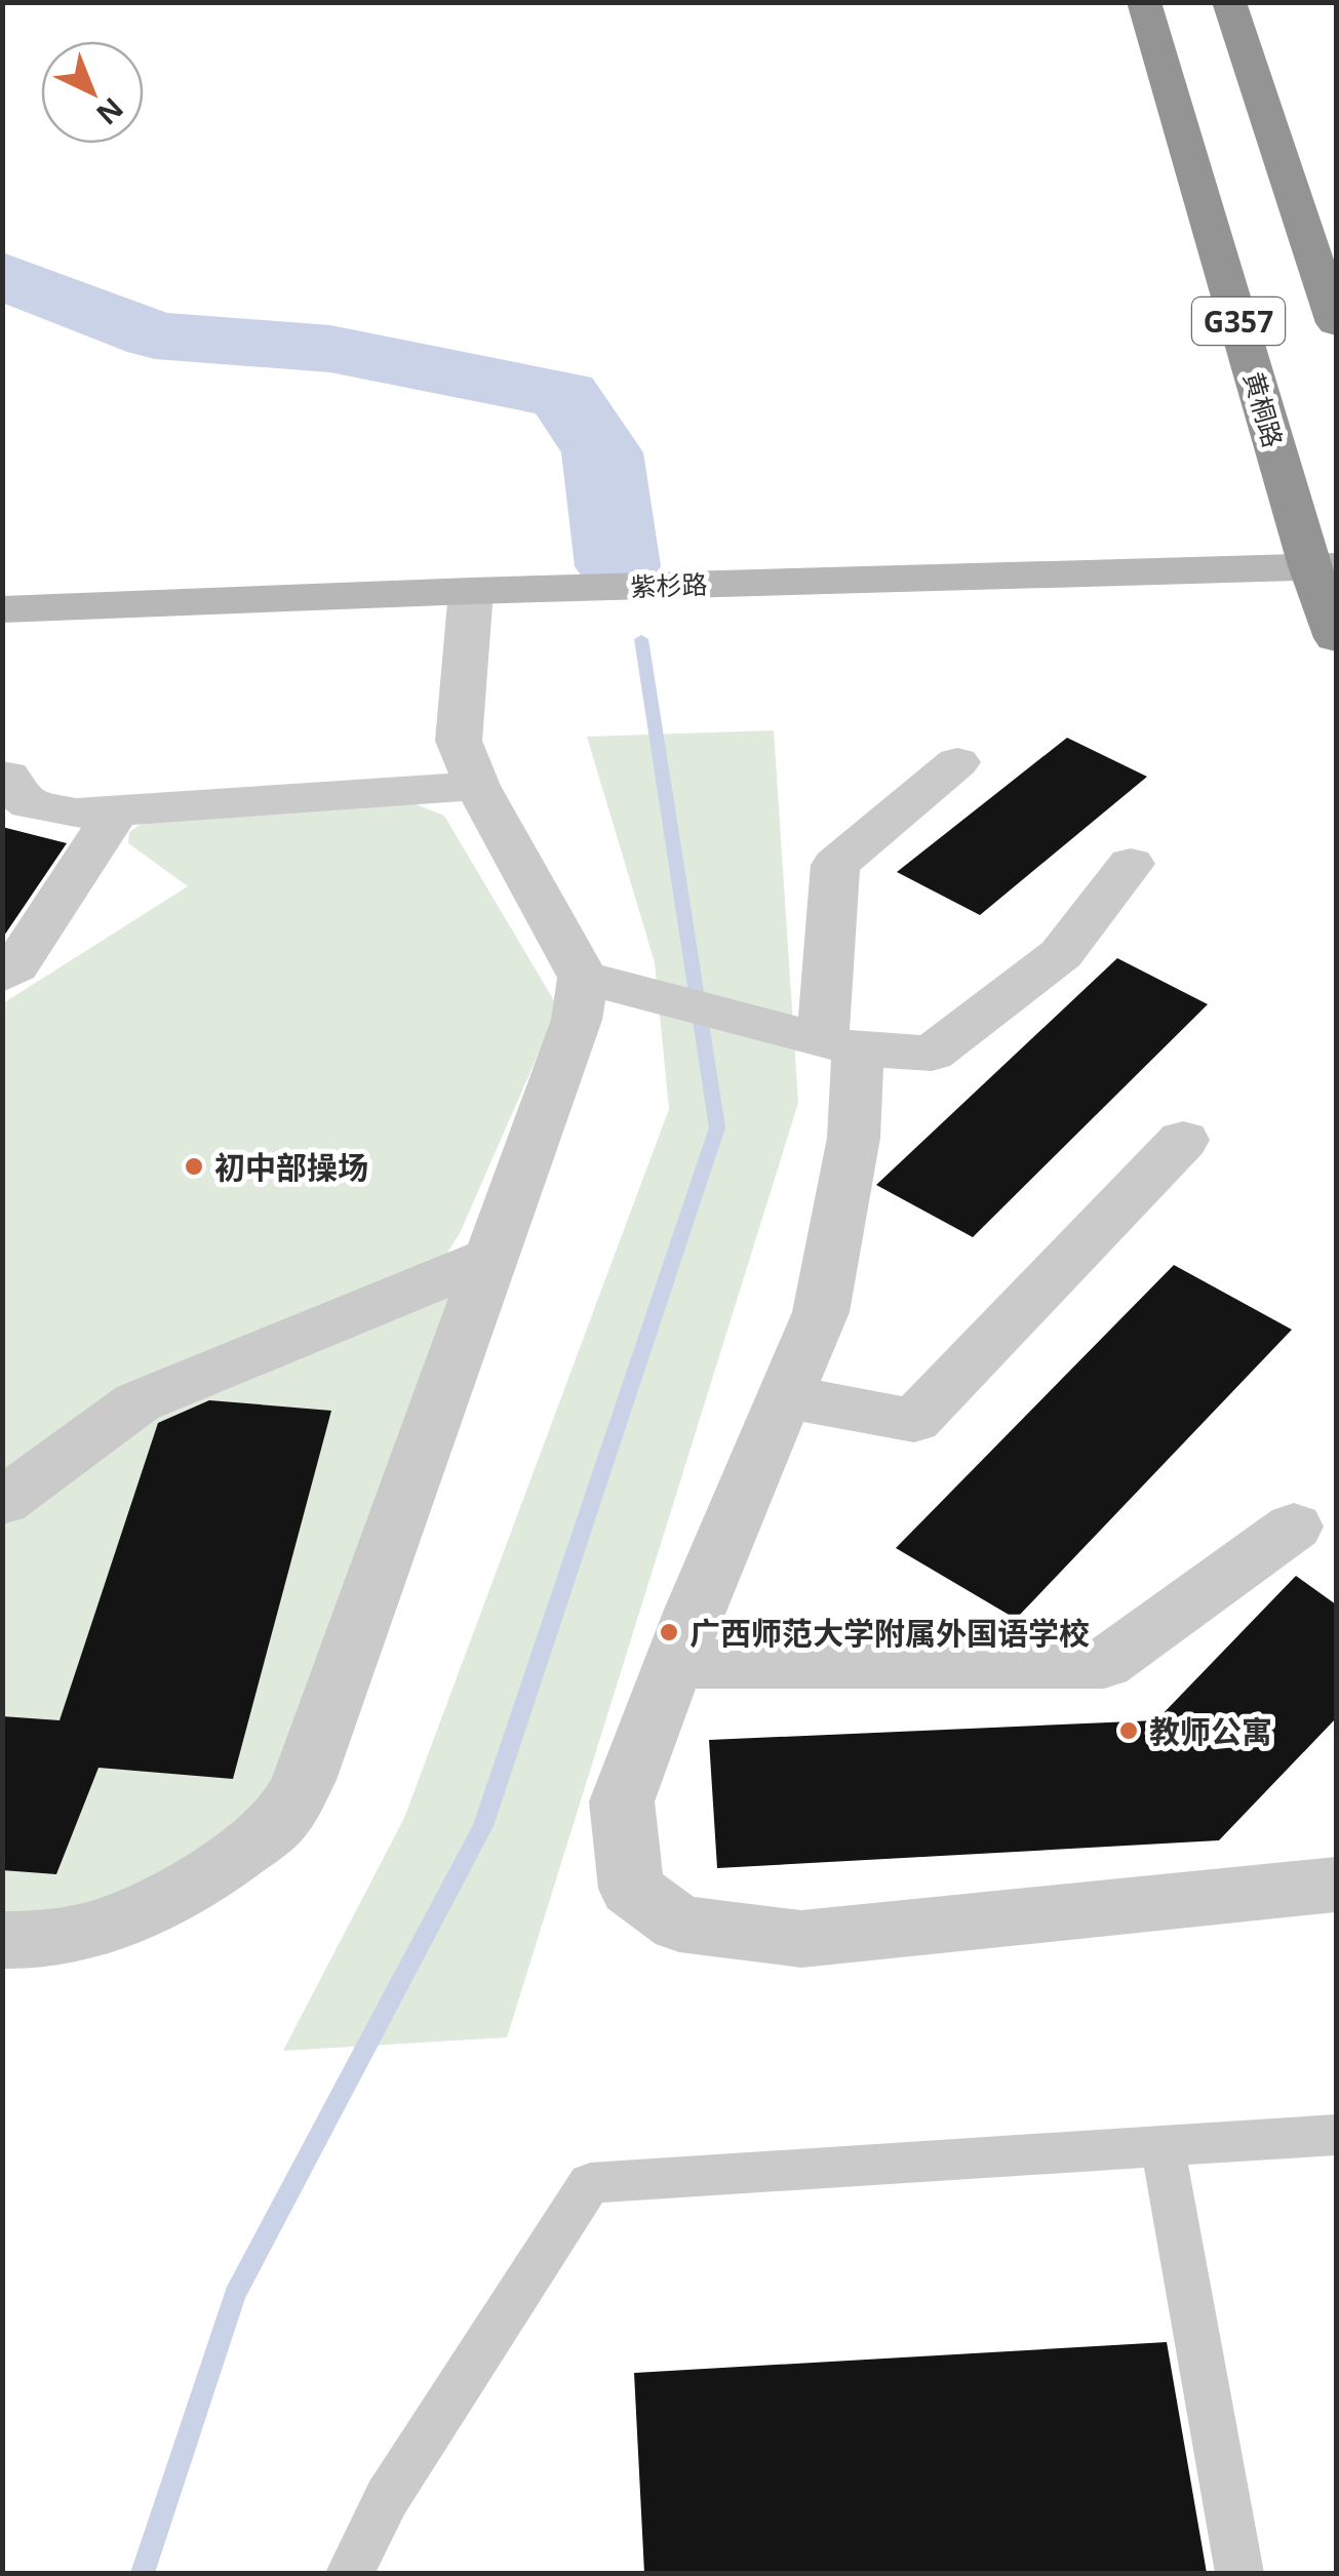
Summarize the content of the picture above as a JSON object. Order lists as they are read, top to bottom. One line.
{"streets":{"highway":["G357","黄桐路"],"main road":["紫杉路"]},"crossings":[["黄桐路","紫杉路"]],"places":["初中部操场","广西师范大学附属外国语学校","教师公寓"],"north":"bottom right"}
